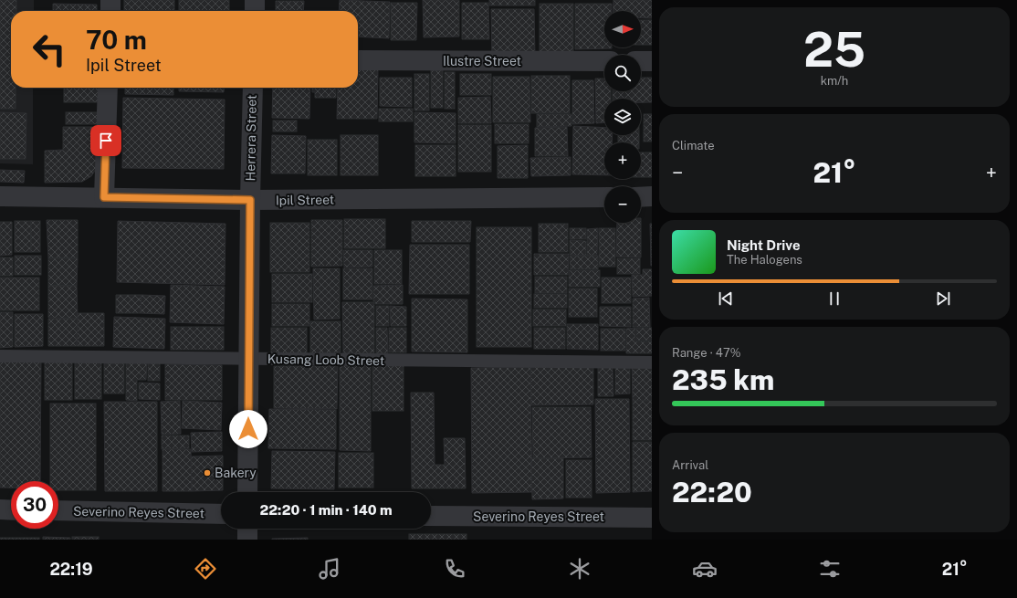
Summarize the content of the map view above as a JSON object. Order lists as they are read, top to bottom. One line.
{"streets":{"street":["Ilustre Street","Herrera Street","Ipil Street","Severino Reyes Street"],"lane":["Kusang Loob Street"]},"crossings":[["Herrera Street","Ipil Street"],["Herrera Street","Kusang Loob Street"]],"places":["Bakery"],"north":"right","page":{"tile":[["25","km/h"],"Climate",["Range · 47%","235 km"],["Arrival","22:20"]],"map_buttons":["+","−"],"turn":["70 m","Ipil Street"],"heat":["−","21°","+"],"song":["Night Drive","The Halogens"],"limit":"30","trip":"22:20 · 1 min · 140 m","tabs":["22:19","21°"]}}
